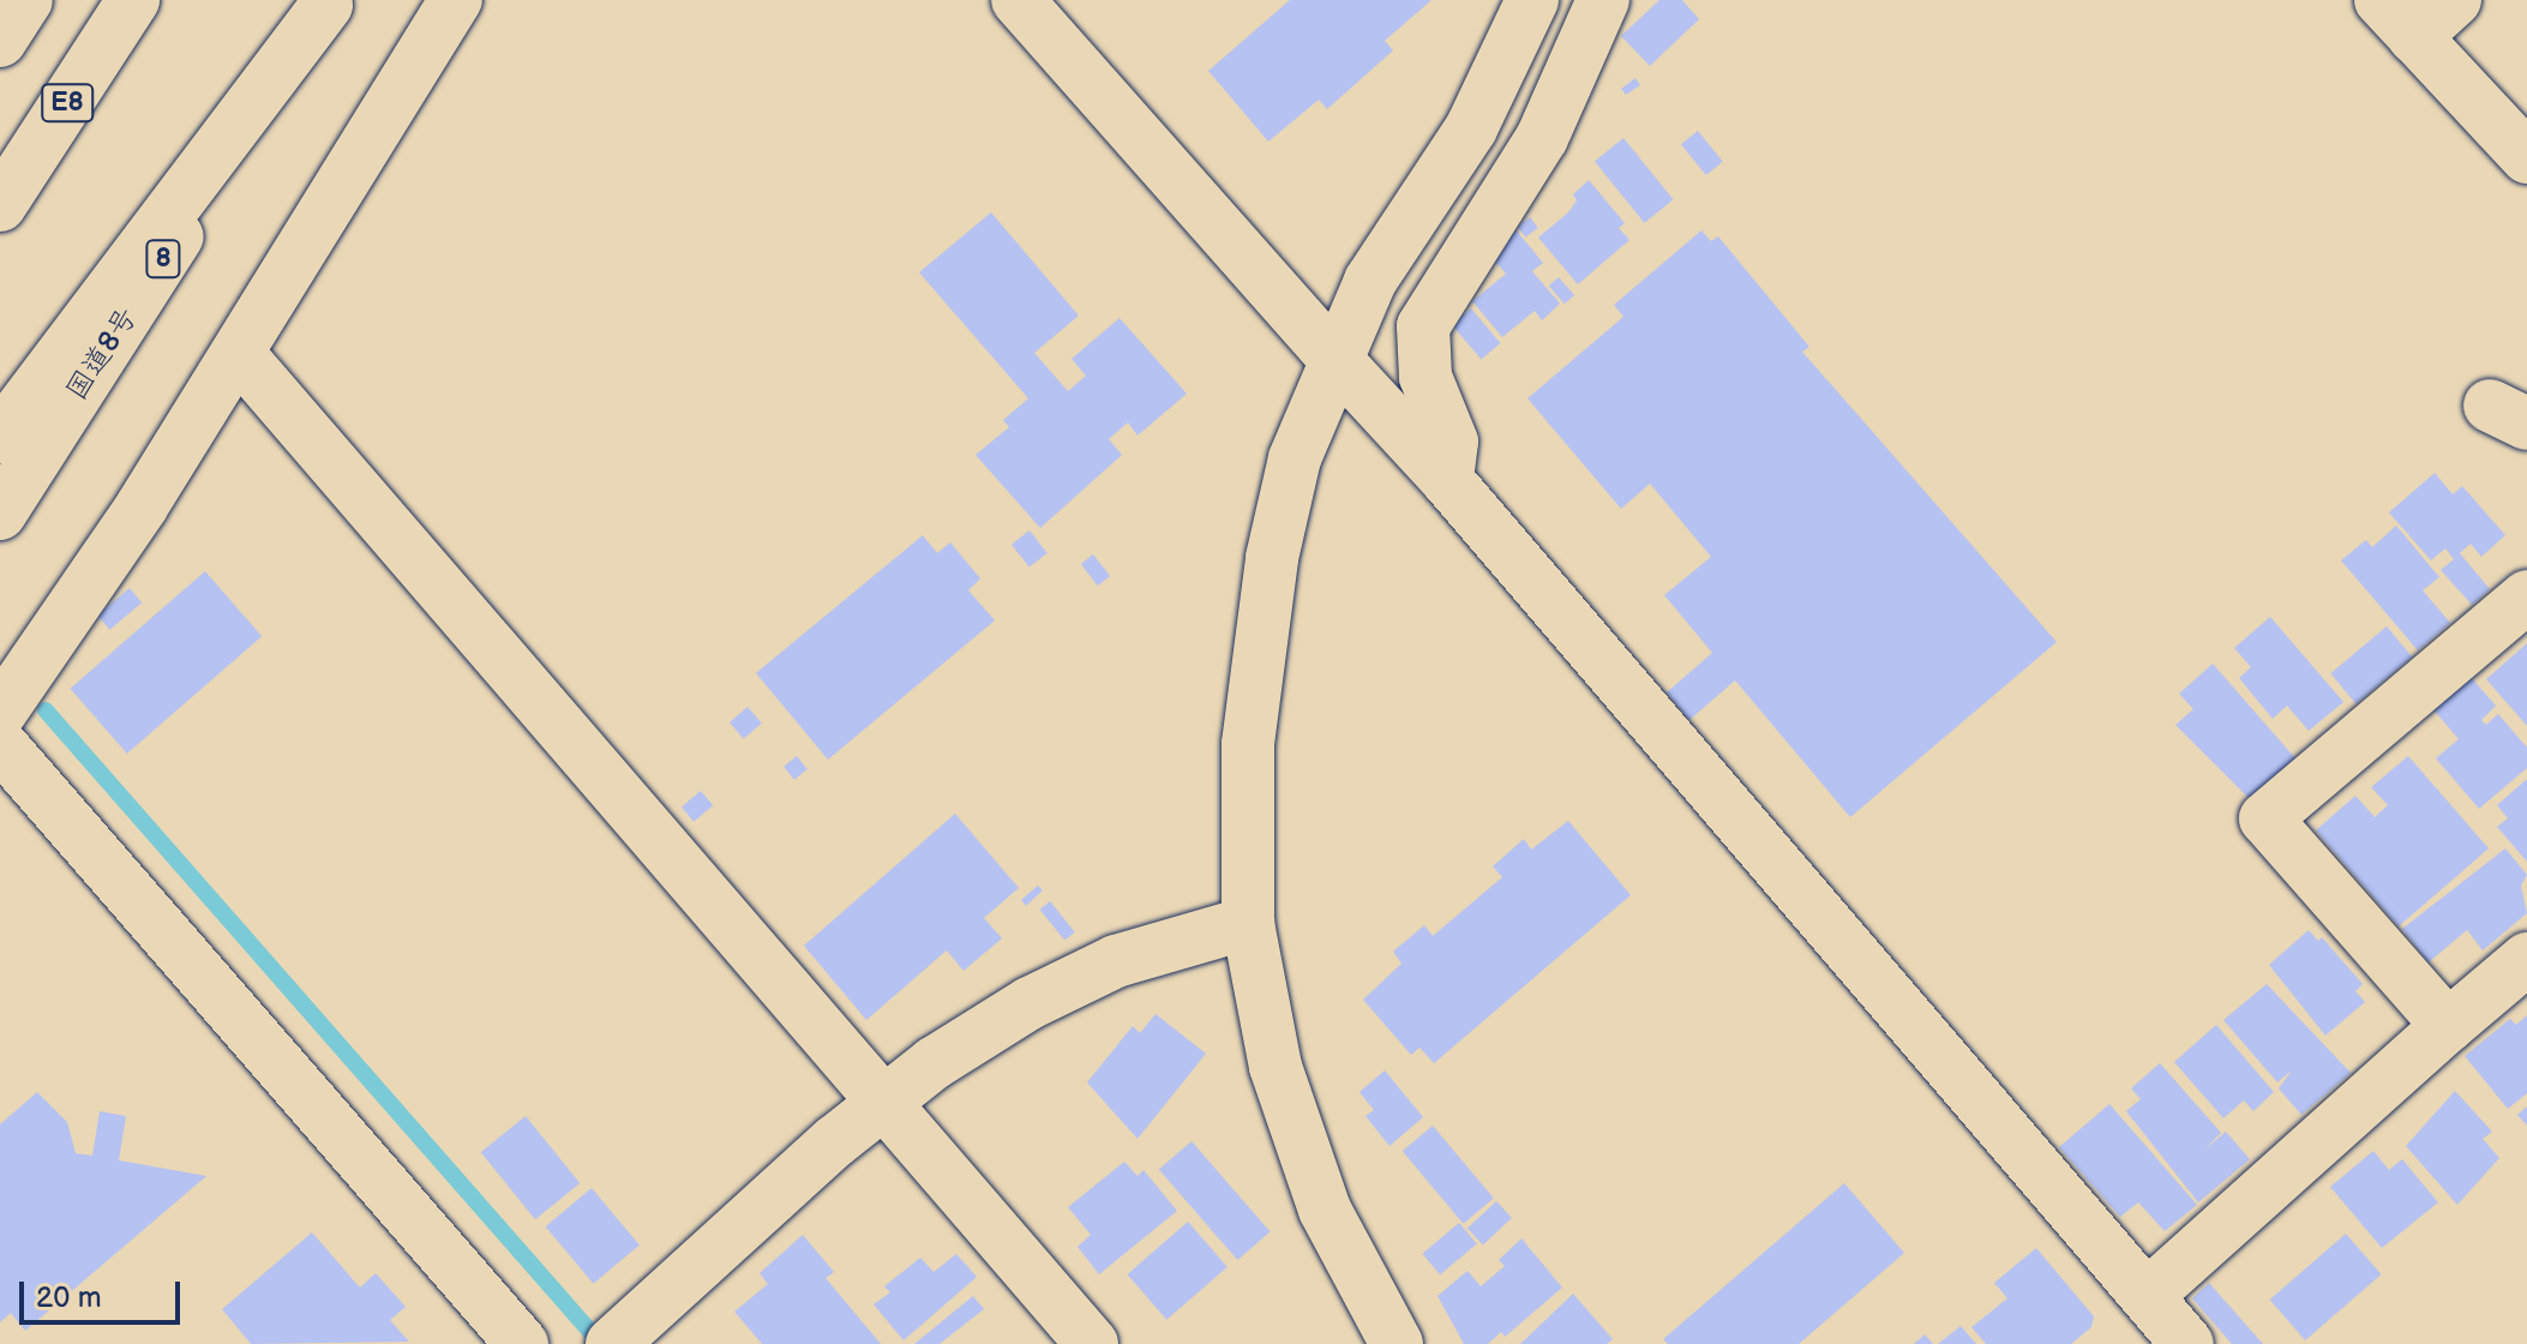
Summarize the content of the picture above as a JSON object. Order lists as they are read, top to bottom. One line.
{"streets":{"main road":["E8","8","国道8号"]},"scale_bar":"20 m"}
